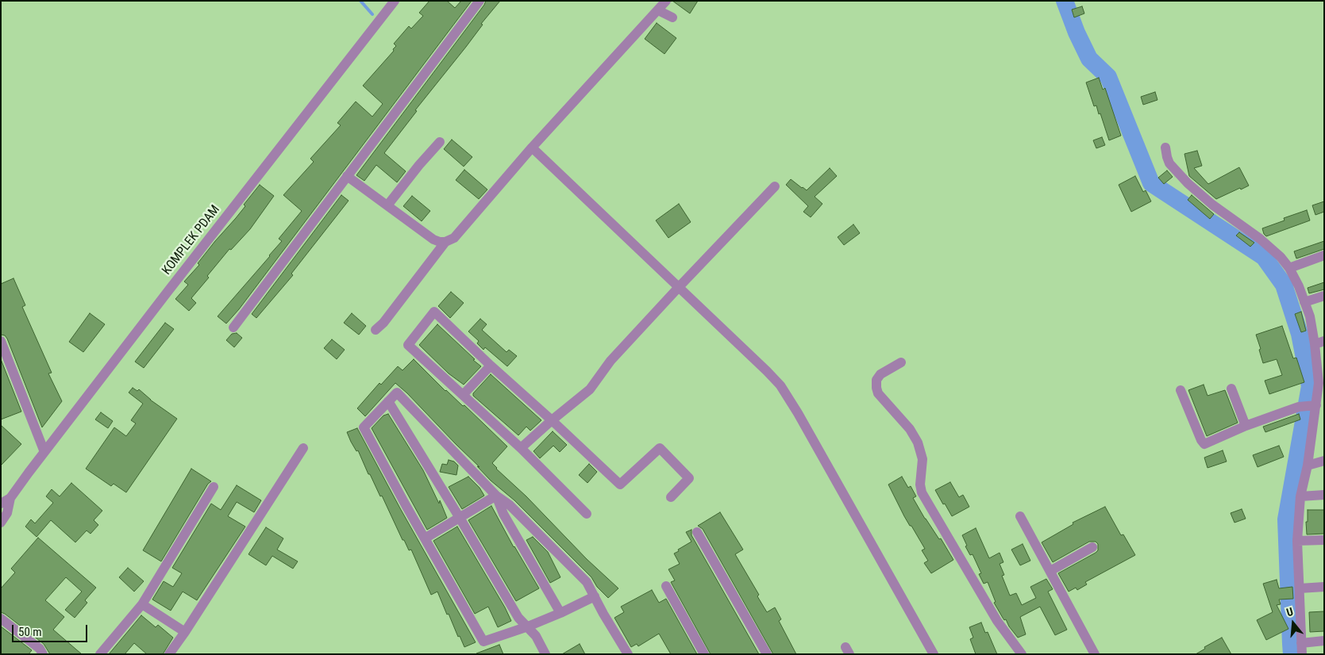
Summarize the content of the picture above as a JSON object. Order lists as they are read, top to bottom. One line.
{"streets":{"street":["KOMPLEK PDAM"]},"scale_bar":"50 m","north":"top"}
